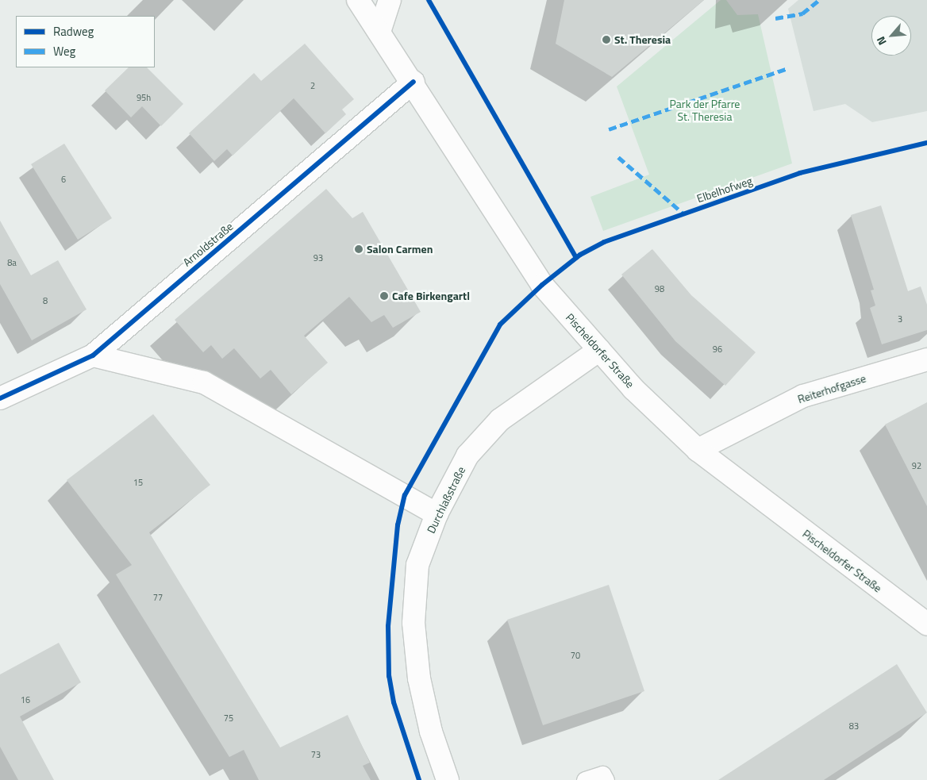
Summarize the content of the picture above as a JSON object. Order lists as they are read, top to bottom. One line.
{"streets":{"street":["Arnoldstraße","Pischeldorfer Straße","Reiterhofgasse","Durchlaßstraße"],"cycle path":["Elbelhofweg"]},"crossings":[["Arnoldstraße","Pischeldorfer Straße"],["Pischeldorfer Straße","Reiterhofgasse"],["Pischeldorfer Straße","Durchlaßstraße"]],"parks":["Park der Pfarre St. Theresia"],"places":["St. Theresia","Salon Carmen","Cafe Birkengartl"],"house_numbers":["2","95h","6","93","8a","98","8","3","96","92","15","77","70","16","75","83","73"],"legend":["Radweg","Weg"],"north":"bottom left"}
